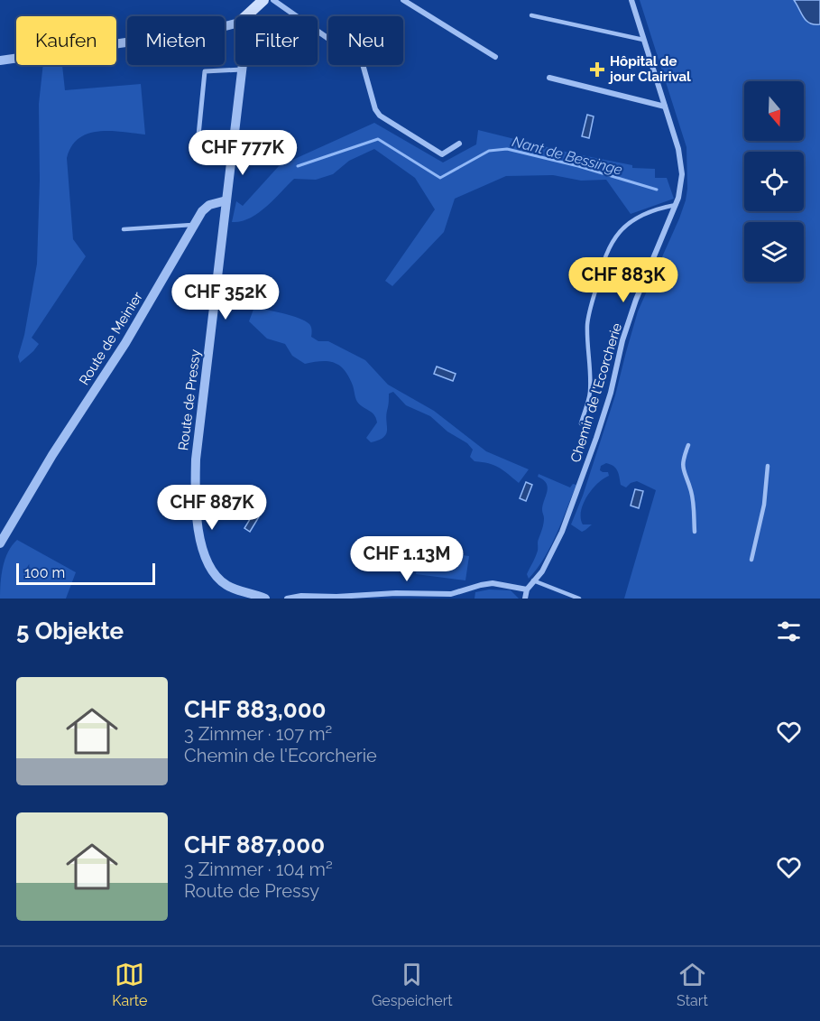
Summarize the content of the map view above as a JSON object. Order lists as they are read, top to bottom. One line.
{"streets":{"street":["Route de Meinier","Chemin de l'Ecorcherie","Route de Pressy"]},"crossings":[["Route de Meinier","Route de Pressy"]],"water":["Nant de Bessinge"],"places":{"health":["Hôpital de jour Clairival"]},"scale_bar":"100 m","north":"bottom","page":{"chip":["Kaufen","Mieten","Filter","Neu"],"price":["CHF 777K","CHF 883K","CHF 352K","CHF 887K","CHF 1.13M"],"scale":"100 m","heading":"5 Objekte","list":[{"name":"CHF 883,000","note":"3 Zimmer · 107 m² · Chemin de l'Ecorcherie"},{"name":"CHF 887,000","note":"3 Zimmer · 104 m² · Route de Pressy"}],"tabs":["Karte","Gespeichert","Start"]}}
